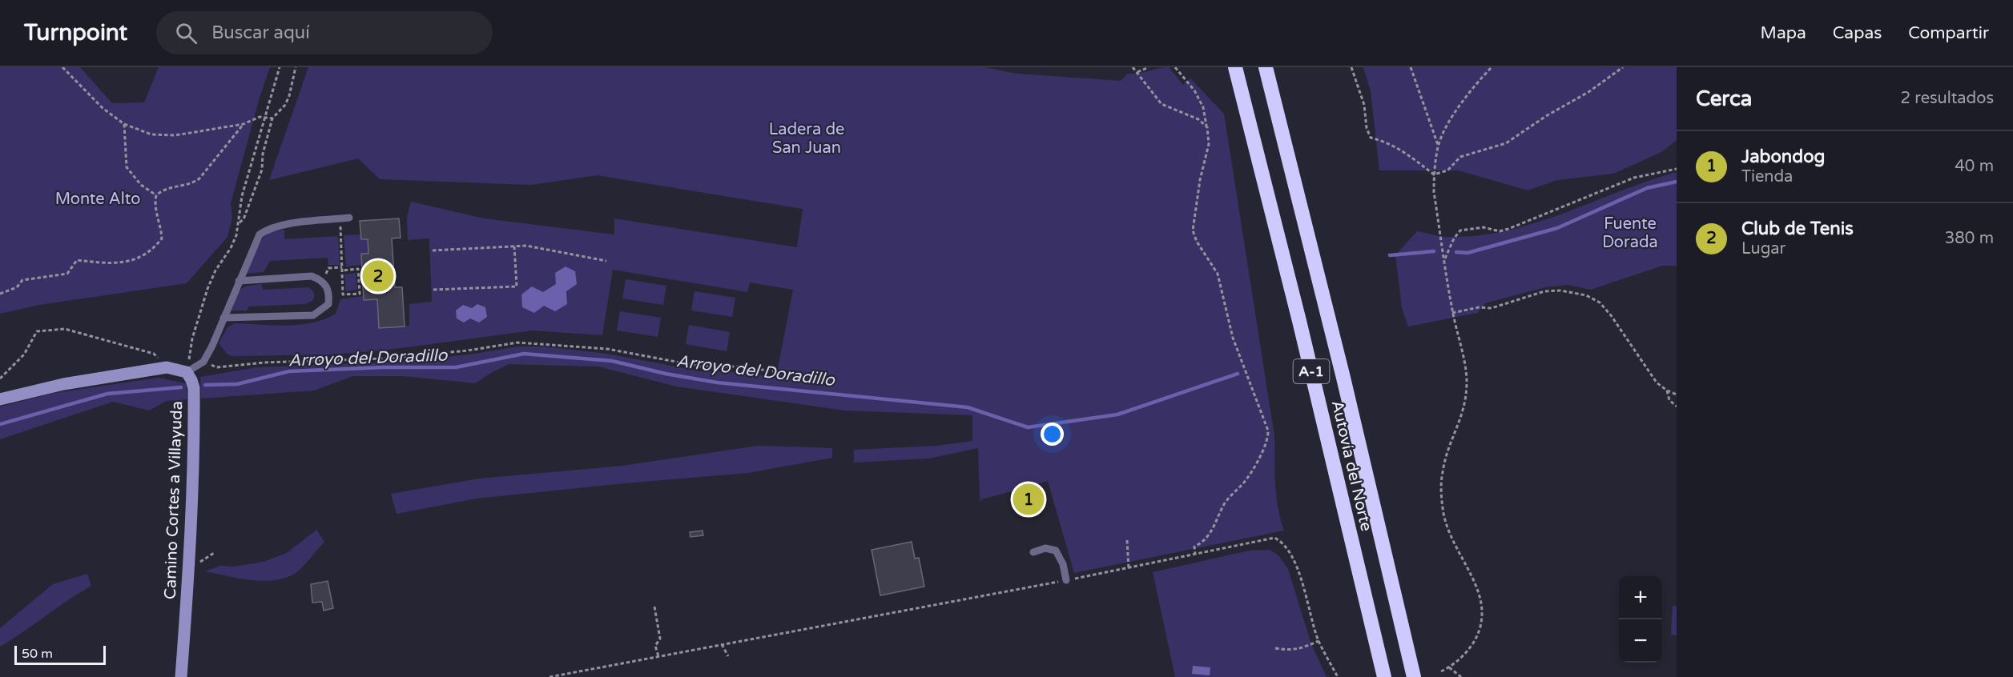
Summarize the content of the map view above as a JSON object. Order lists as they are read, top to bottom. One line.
{"streets":{"highway":["A-1","Autovía del Norte"],"street":["Camino Cortes a Villayuda"]},"water":["Arroyo del Doradillo"],"parks":["Ladera de San Juan","Monte Alto","Fuente Dorada"],"scale_bar":"50 m","page":{"header":"Turnpoint","search":"Buscar aquí","nav":["Mapa","Capas","Compartir"],"heading":["Cerca","2 resultados"],"list":[{"mark":"1","name":"Jabondog","note":"Tienda","value":"40 m"},{"mark":"2","name":"Club de Tenis","note":"Lugar","value":"380 m"}],"pins":["2","1"],"map_buttons":["+","−"],"scale":"50 m"}}
